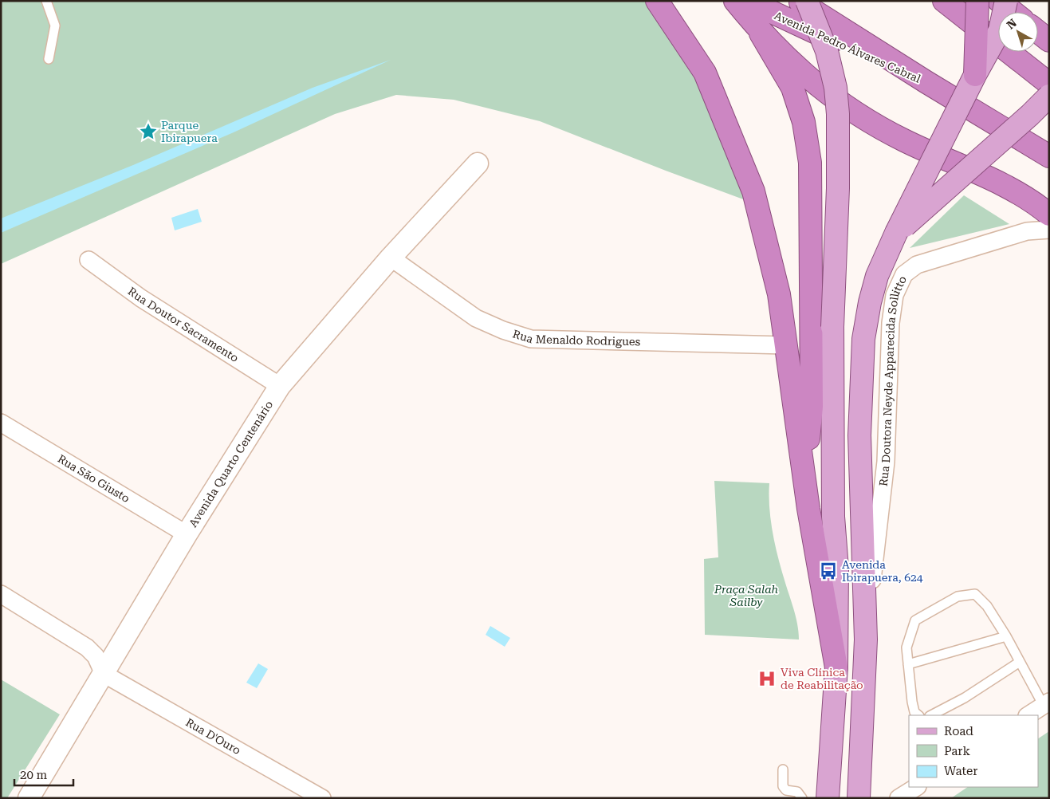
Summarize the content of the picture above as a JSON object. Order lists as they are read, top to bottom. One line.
{"streets":{"highway":["Avenida Pedro Álvares Cabral"],"street":["Rua Doutor Sacramento","Rua Menaldo Rodrigues","Rua Doutora Neyde Apparecida Sollitto","Avenida Quarto Centenário","Rua São Giusto","Rua D'Ouro"]},"crossings":[["Rua Doutor Sacramento","Avenida Quarto Centenário"],["Rua Menaldo Rodrigues","Avenida Quarto Centenário"],["Avenida Quarto Centenário","Rua São Giusto"],["Avenida Quarto Centenário","Rua D'Ouro"]],"parks":["Praça Salah Sailby"],"places":{"place":["Parque Ibirapuera"],"bus stop":["Avenida Ibirapuera, 624"],"hospital":["Viva Clínica de Reabilitação"]},"legend":["Road","Park","Water"],"scale_bar":"20 m","north":"top left"}
